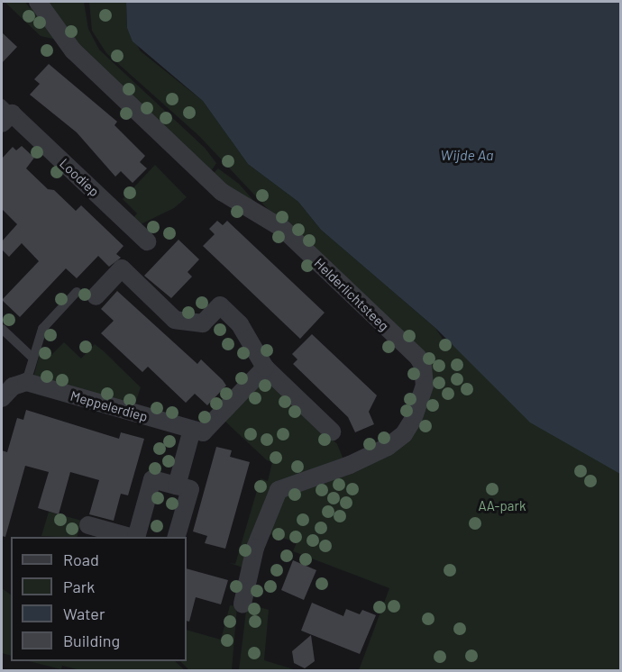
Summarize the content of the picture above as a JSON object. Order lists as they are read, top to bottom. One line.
{"streets":{"street":["Loodiep","Helderlichtsteeg","Meppelerdiep"]},"water":["Wijde Aa"],"parks":["AA-park"],"legend":["Road","Park","Water","Building"]}
